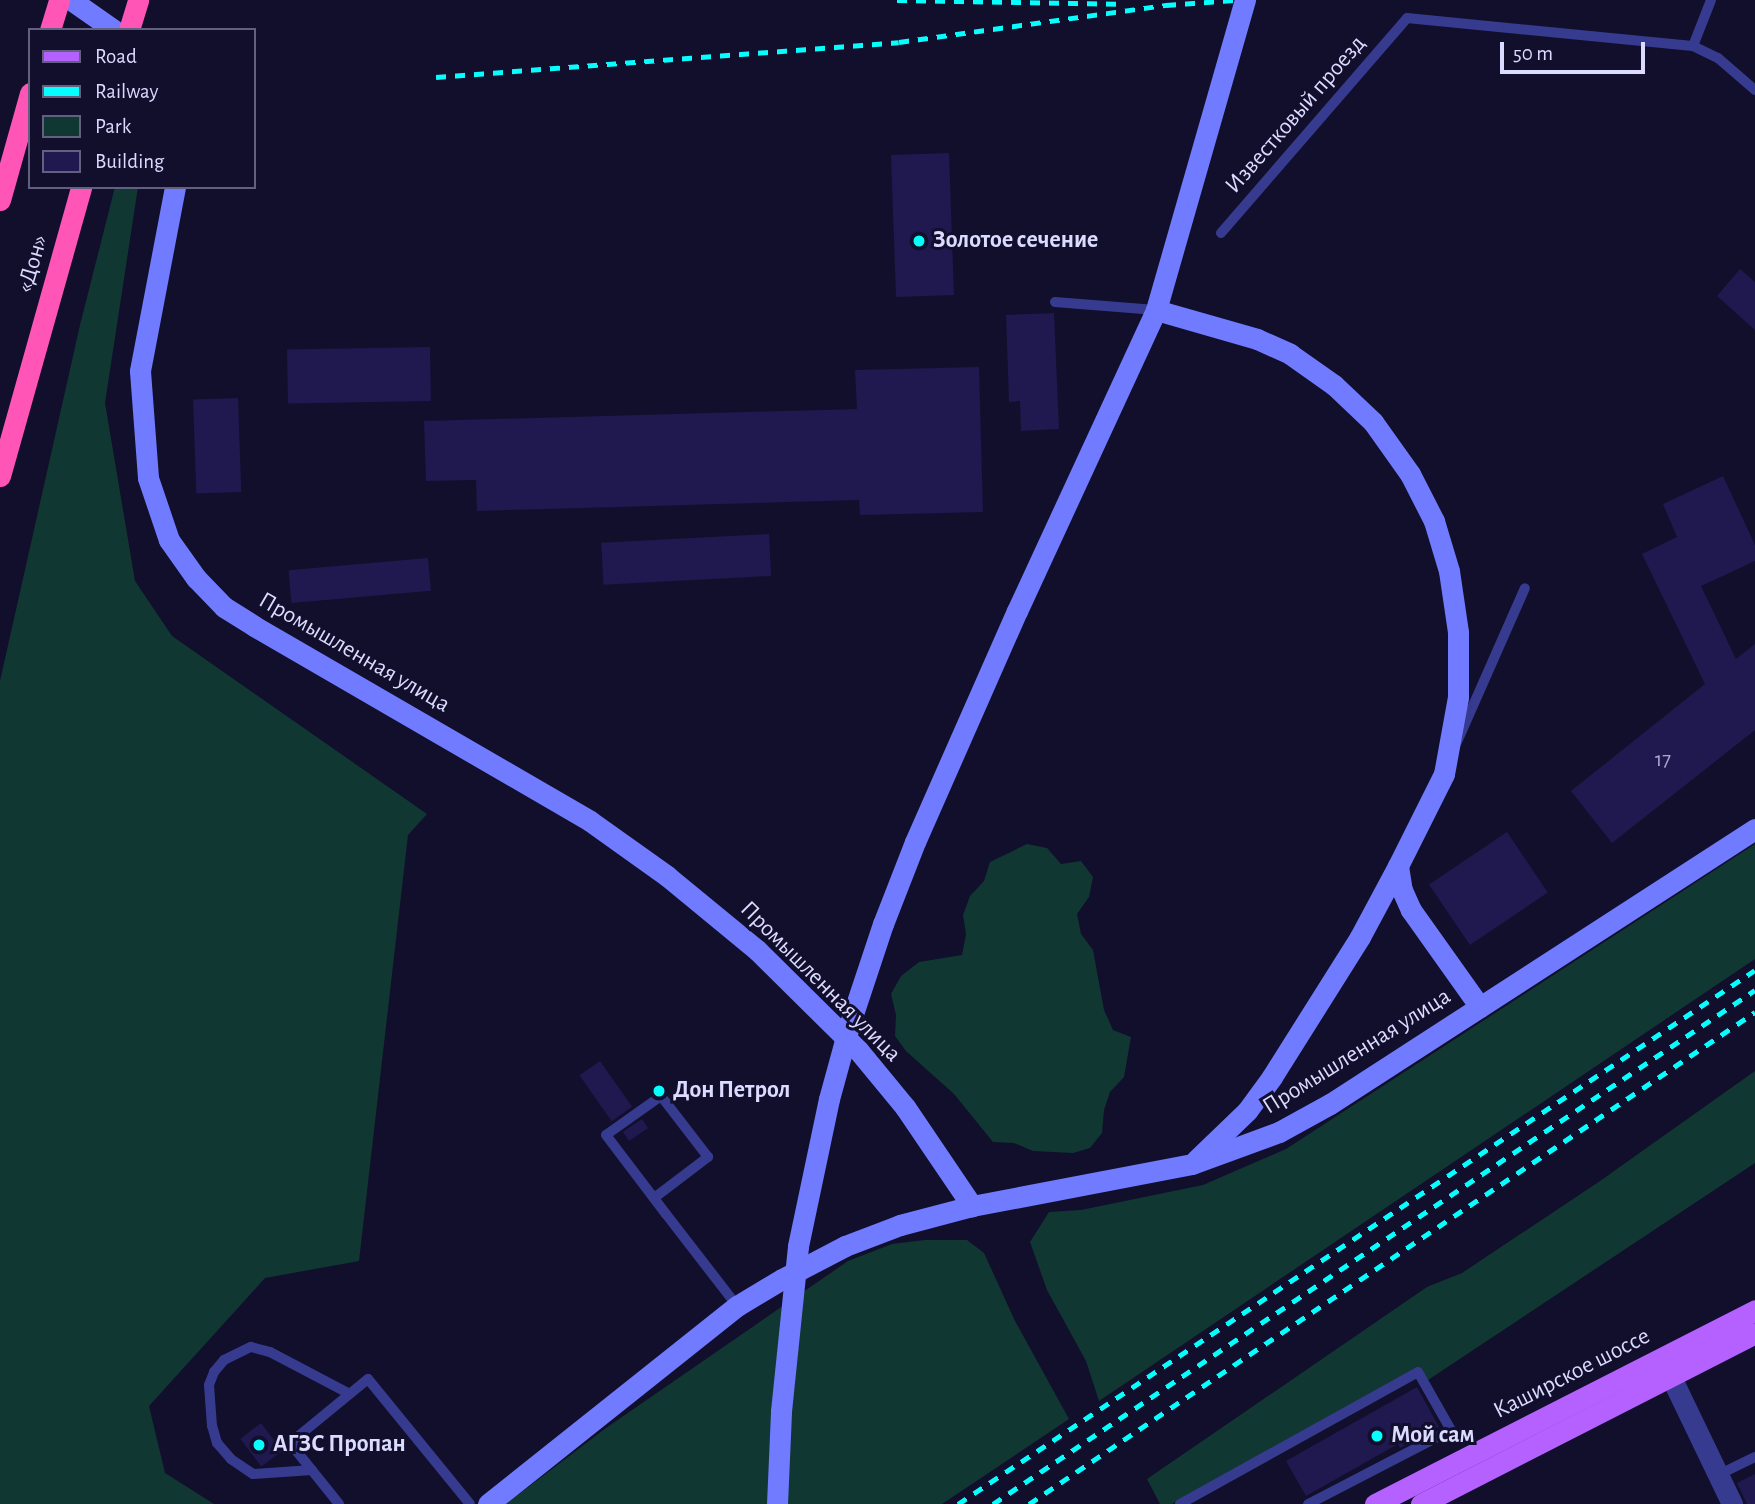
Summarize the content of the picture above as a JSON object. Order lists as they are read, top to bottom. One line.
{"streets":{"highway":["«Дон»"],"main road":["Каширское шоссе"],"street":["Промышленная улица"],"lane":["Известковый проезд"]},"places":["Золотое сечение","Дон Петрол","Мой сам","АГЗС Пропан"],"house_numbers":["17"],"legend":["Road","Railway","Park","Building"],"scale_bar":"50 m"}
